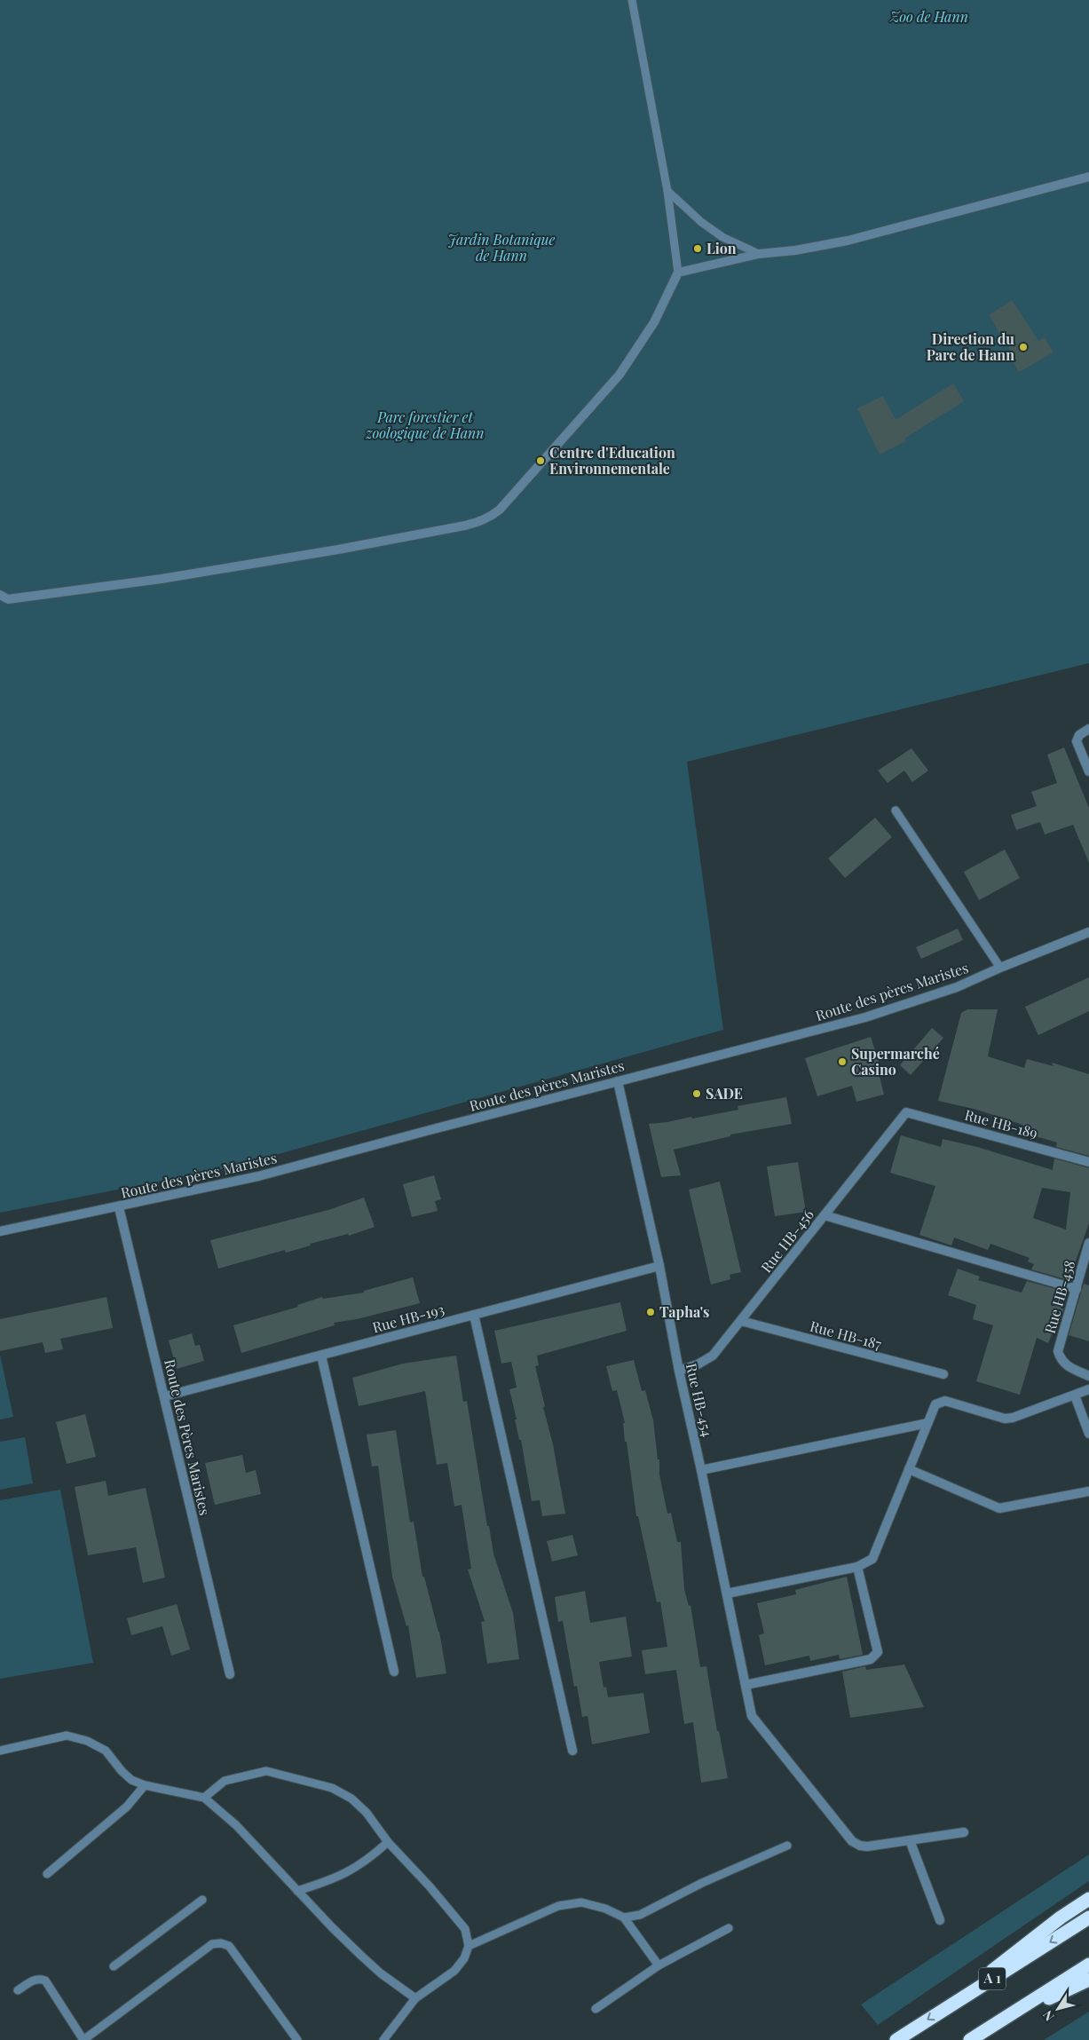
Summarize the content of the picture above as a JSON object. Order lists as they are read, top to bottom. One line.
{"streets":{"highway":["A 1"],"street":["Route des pères Maristes","Rue HB-189","Rue HB-456","Rue HB-458","Rue HB-193","Rue HB-187","Rue HB-454","Route des Pères Maristes"]},"crossings":[["Route des pères Maristes","Rue HB-454"],["Route des pères Maristes","Route des Pères Maristes"],["Rue HB-189","Rue HB-456"],["Rue HB-456","Rue HB-187"],["Rue HB-456","Rue HB-454"],["Rue HB-193","Rue HB-454"],["Rue HB-193","Route des Pères Maristes"]],"parks":["Zoo de Hann","Jardin Botanique de Hann","Parc forestier et zoologique de Hann"],"places":["Lion","Direction du Parc de Hann","Centre d'Education Environnementale","Supermarché Casino","SADE","Tapha's"],"north":"bottom left"}
